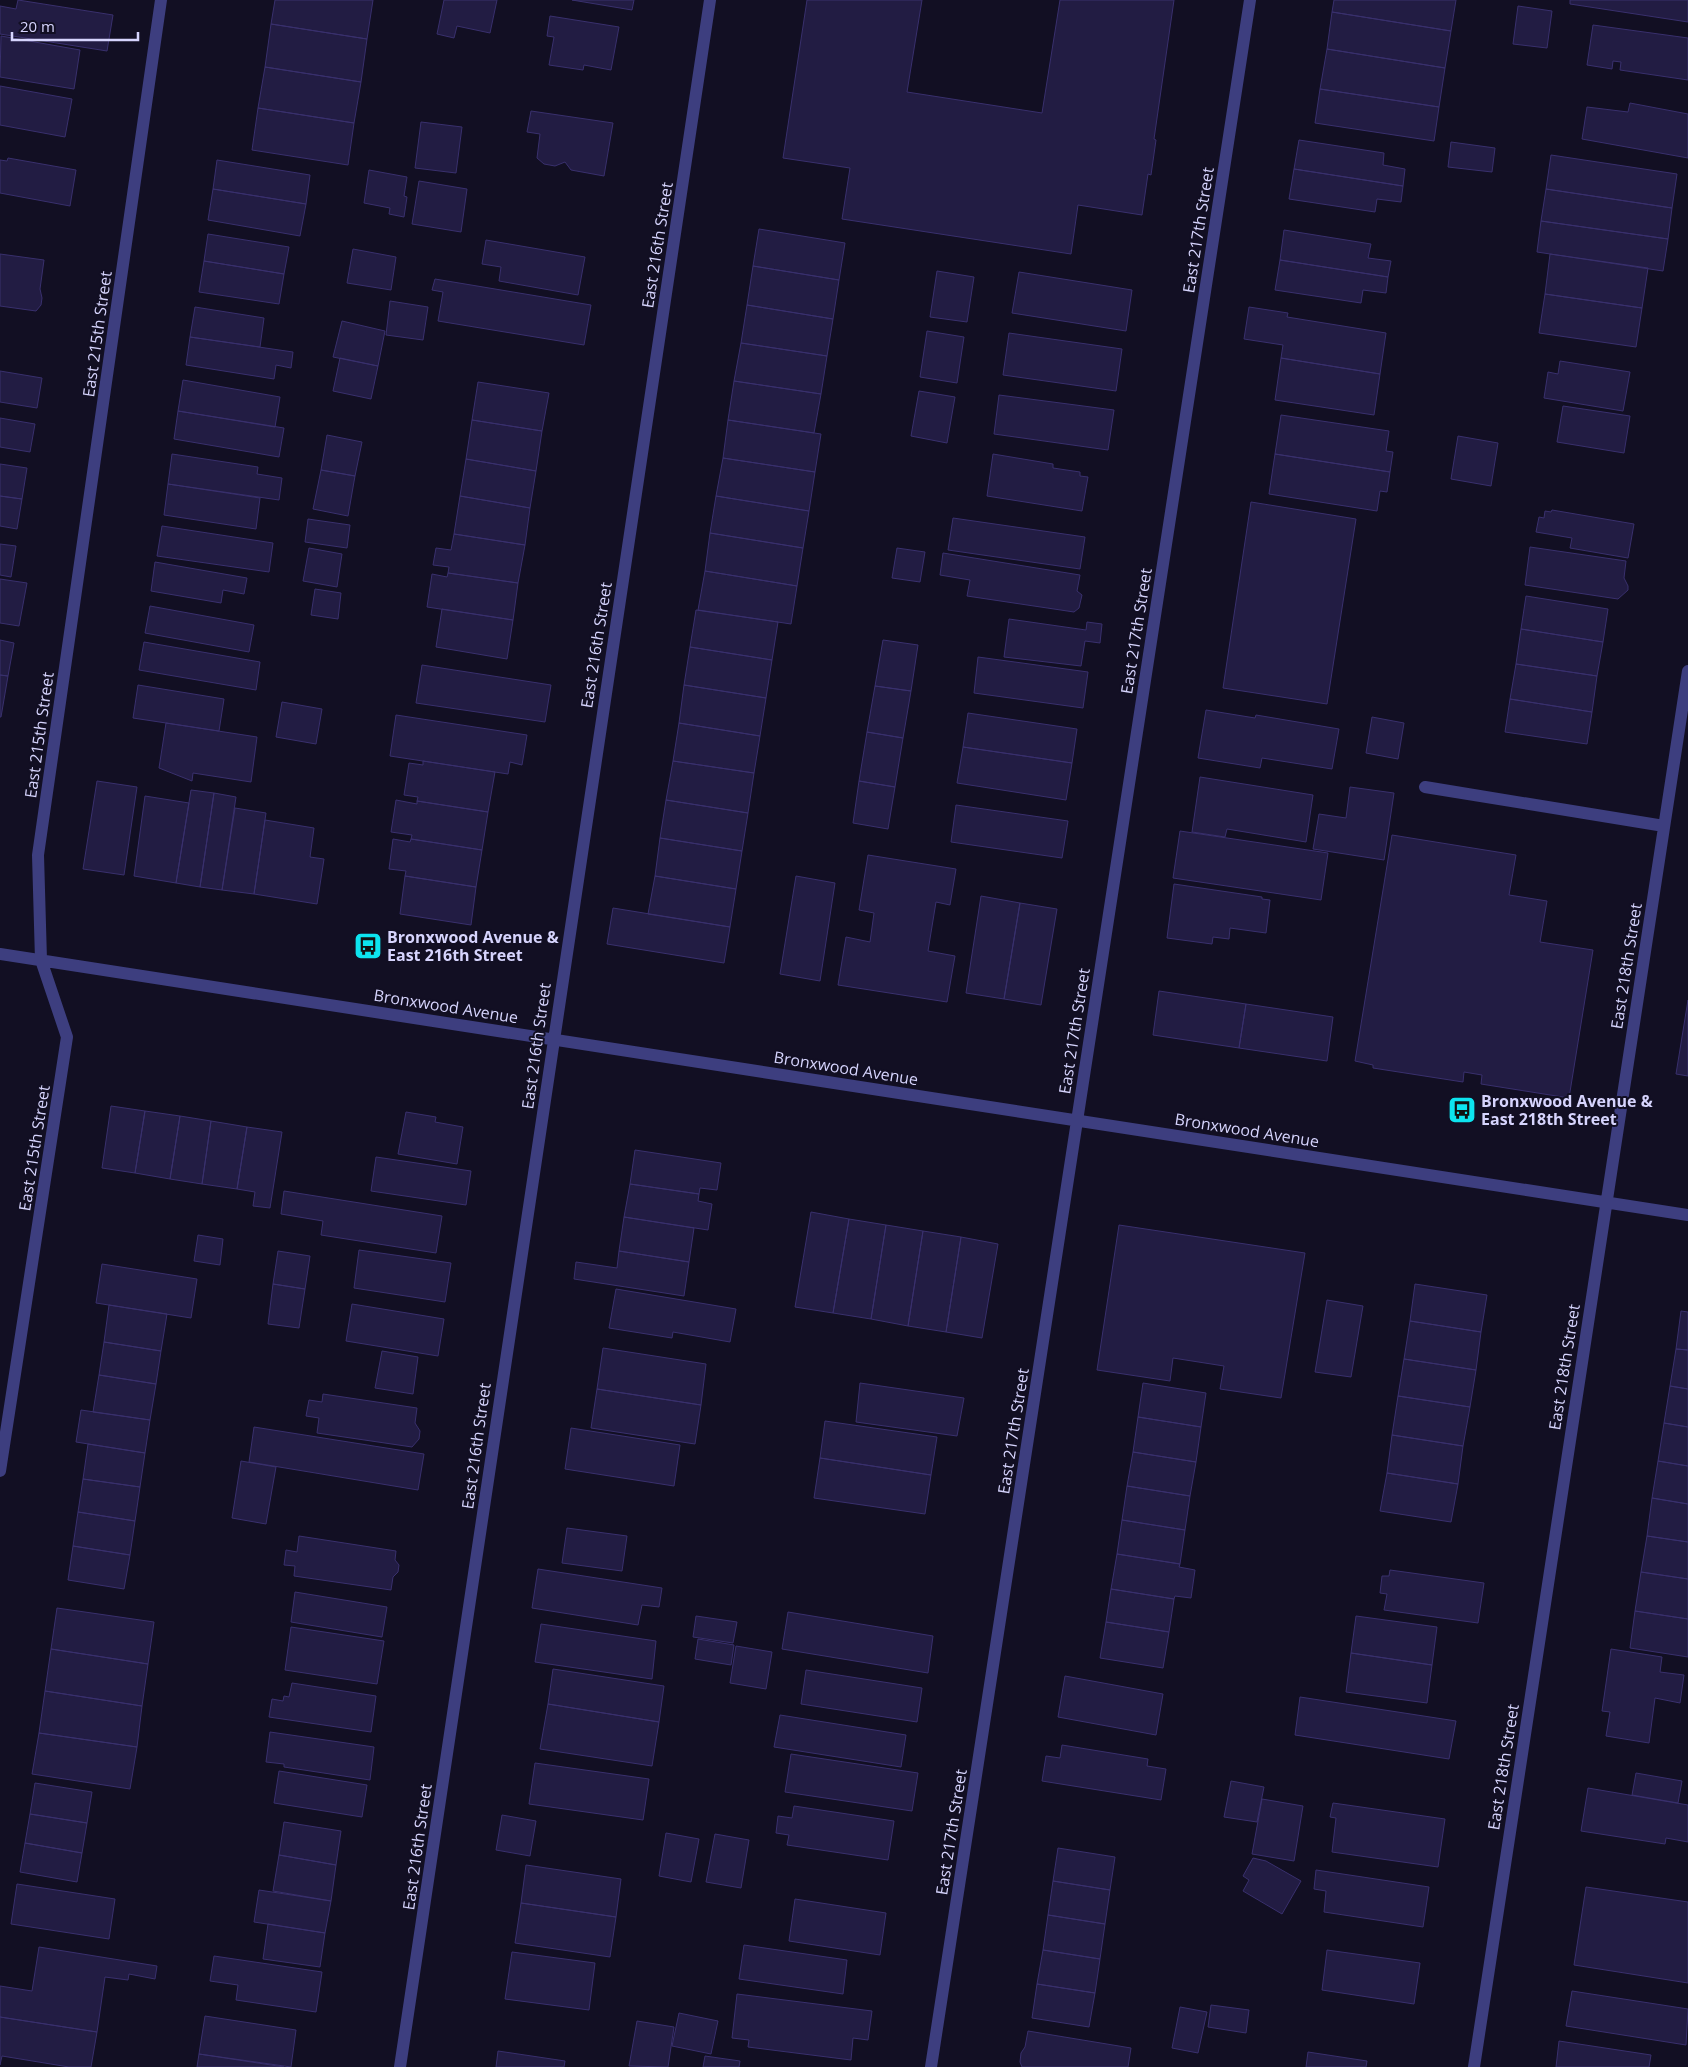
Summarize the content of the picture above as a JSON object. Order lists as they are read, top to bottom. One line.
{"streets":{"street":["East 217th Street","East 216th Street","East 215th Street","East 218th Street","Bronxwood Avenue"]},"crossings":[["East 217th Street","Bronxwood Avenue"],["East 216th Street","Bronxwood Avenue"],["East 215th Street","Bronxwood Avenue"],["East 218th Street","Bronxwood Avenue"]],"places":{"bus stop":["Bronxwood Avenue & East 216th Street","Bronxwood Avenue & East 218th Street"]},"scale_bar":"20 m"}
